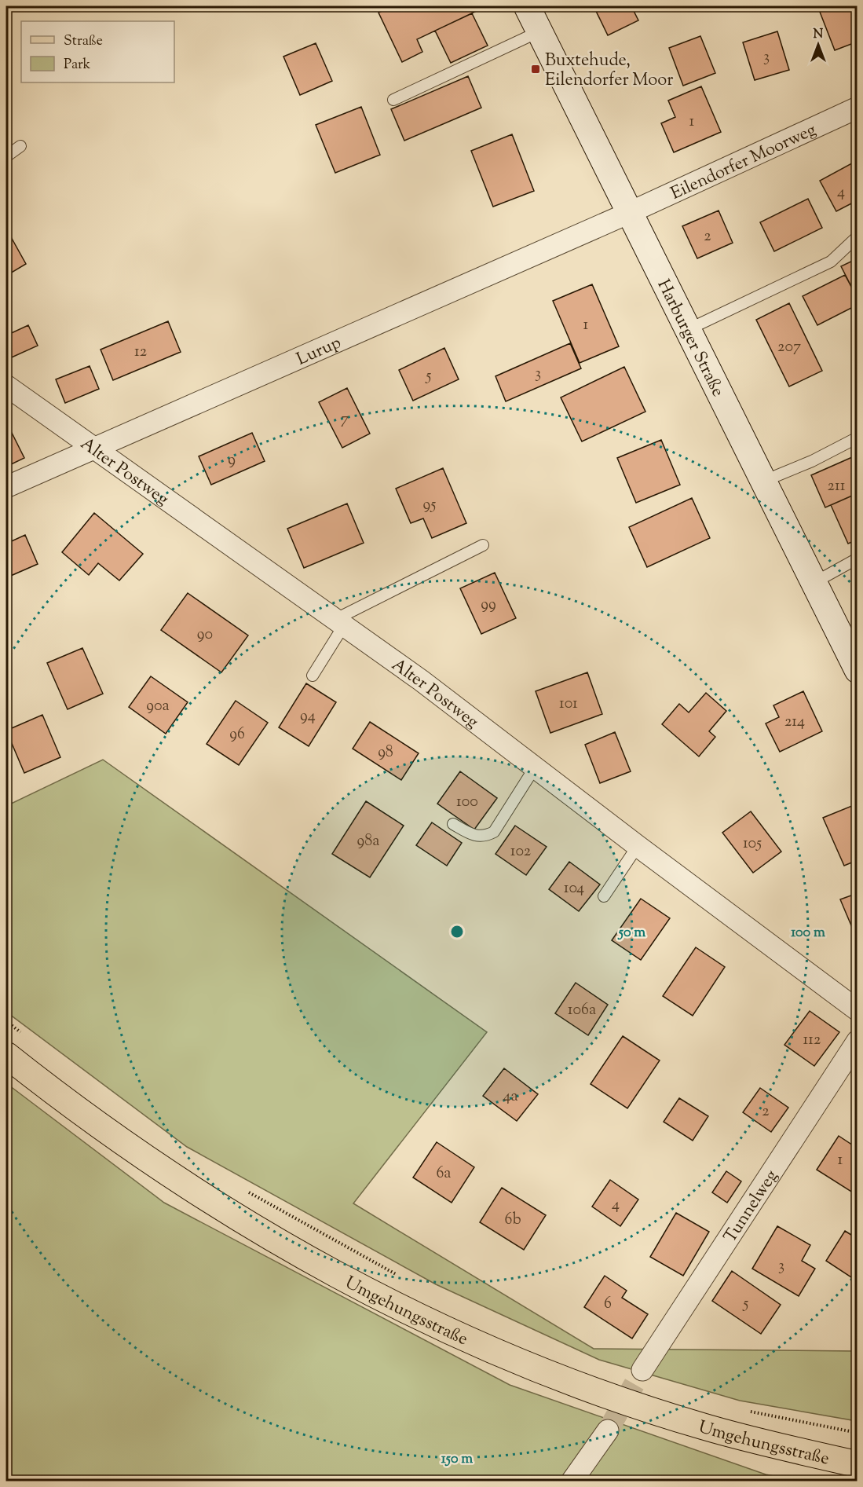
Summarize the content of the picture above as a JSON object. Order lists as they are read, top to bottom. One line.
{"streets":{"main road":["Umgehungsstraße"],"street":["Eilendorfer Moorweg","Harburger Straße","Lurup","Alter Postweg","Tunnelweg"]},"crossings":[["Eilendorfer Moorweg","Harburger Straße"],["Eilendorfer Moorweg","Lurup"],["Harburger Straße","Lurup"],["Lurup","Alter Postweg"]],"places":{"transit":["Buxtehude, Eilendorfer Moor"]},"house_numbers":["3","1","4","2","1","207","12","3","5","7","9","211","95","99","90","101","90a","94","214","96","98","100","98a","105","102","104","106a","112","4a","2","1","6a","4","6b","3","6","5"],"legend":["Straße","Park"],"north":"top","rings":["50 m","100 m","150 m"]}
